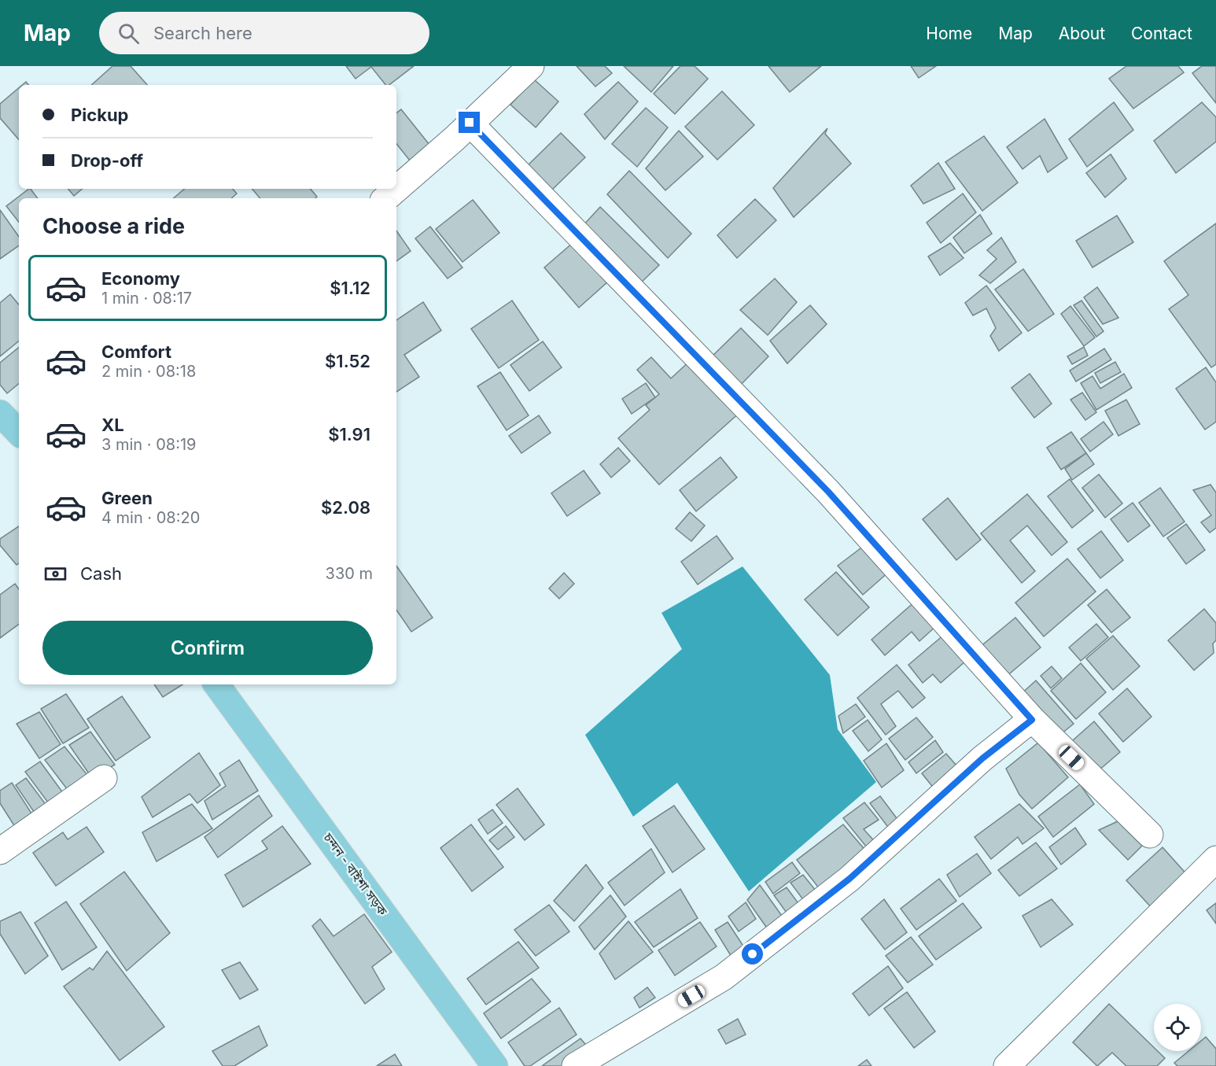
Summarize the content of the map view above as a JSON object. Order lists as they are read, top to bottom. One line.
{"streets":{"main road":["চন্দন - বাইশা সড়ক"]},"page":{"header":"Map","search":"Search here","nav":["Home","Map","About","Contact"],"banner":["Pickup","Drop-off"],"heading":"Choose a ride","list":[{"name":"Economy","note":"1 min · 08:17","value":"$1.12"},{"name":"Comfort","note":"2 min · 08:18","value":"$1.52"},{"name":"XL","note":"3 min · 08:19","value":"$1.91"},{"name":"Green","note":"4 min · 08:20","value":"$2.08"}],"pay":["Cash","330 m"],"buttons":"Confirm"}}
